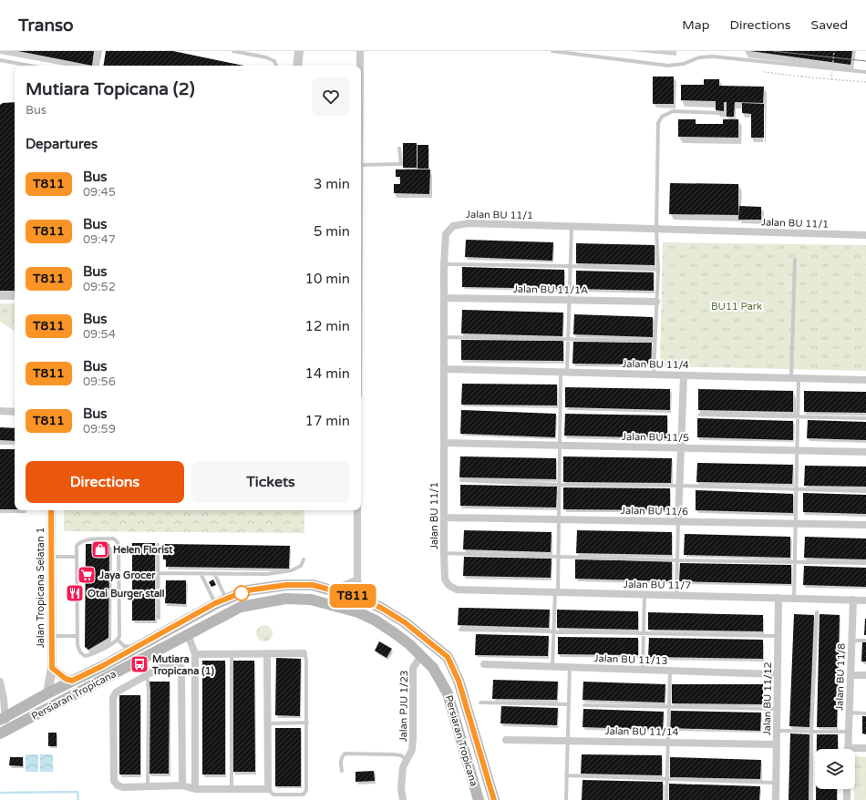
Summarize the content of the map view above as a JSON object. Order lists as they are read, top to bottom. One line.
{"streets":{"main road":["Persiaran Tropicana"],"street":["Jalan BU 11/1","Jalan BU 11/1A","Jalan BU 11/4","Jalan BU 11/5","Jalan BU 11/6","Jalan BU 11/7","Jalan Tropicana Selatan 1","Jalan BU 11/13","Jalan BU 11/8","Jalan BU 11/12","Jalan PJU 1/23","Jalan BU 11/14"]},"crossings":[["Jalan BU 11/1","Jalan BU 11/1A"],["Jalan BU 11/1","Jalan BU 11/4"],["Jalan BU 11/1","Jalan BU 11/5"],["Jalan BU 11/1","Jalan BU 11/6"],["Jalan BU 11/1","Jalan BU 11/7"],["Jalan BU 11/7","Jalan BU 11/8"],["Jalan BU 11/7","Jalan BU 11/12"],["Jalan Tropicana Selatan 1","Persiaran Tropicana"],["Jalan BU 11/13","Jalan BU 11/12"],["Persiaran Tropicana","Jalan PJU 1/23"],["Jalan BU 11/12","Jalan BU 11/14"]],"parks":["BU11 Park"],"places":{"shop":["Helen Florist"],"supermarket":["Jaya Grocer"],"restaurant":["Otai Burger stall"],"bus stop":["Mutiara Tropicana (1)"]},"lines":["bus line T811"],"page":{"header":"Transo","nav":["Map","Directions","Saved"],"on_map":"T811","heading":[["Mutiara Topicana (2)","Bus"],"Departures"],"list":[{"mark":"T811","name":"Bus","note":"09:45","value":"3 min"},{"mark":"T811","name":"Bus","note":"09:47","value":"5 min"},{"mark":"T811","name":"Bus","note":"09:52","value":"10 min"},{"mark":"T811","name":"Bus","note":"09:54","value":"12 min"},{"mark":"T811","name":"Bus","note":"09:56","value":"14 min"},{"mark":"T811","name":"Bus","note":"09:59","value":"17 min"}],"buttons":["Directions","Tickets"]}}
